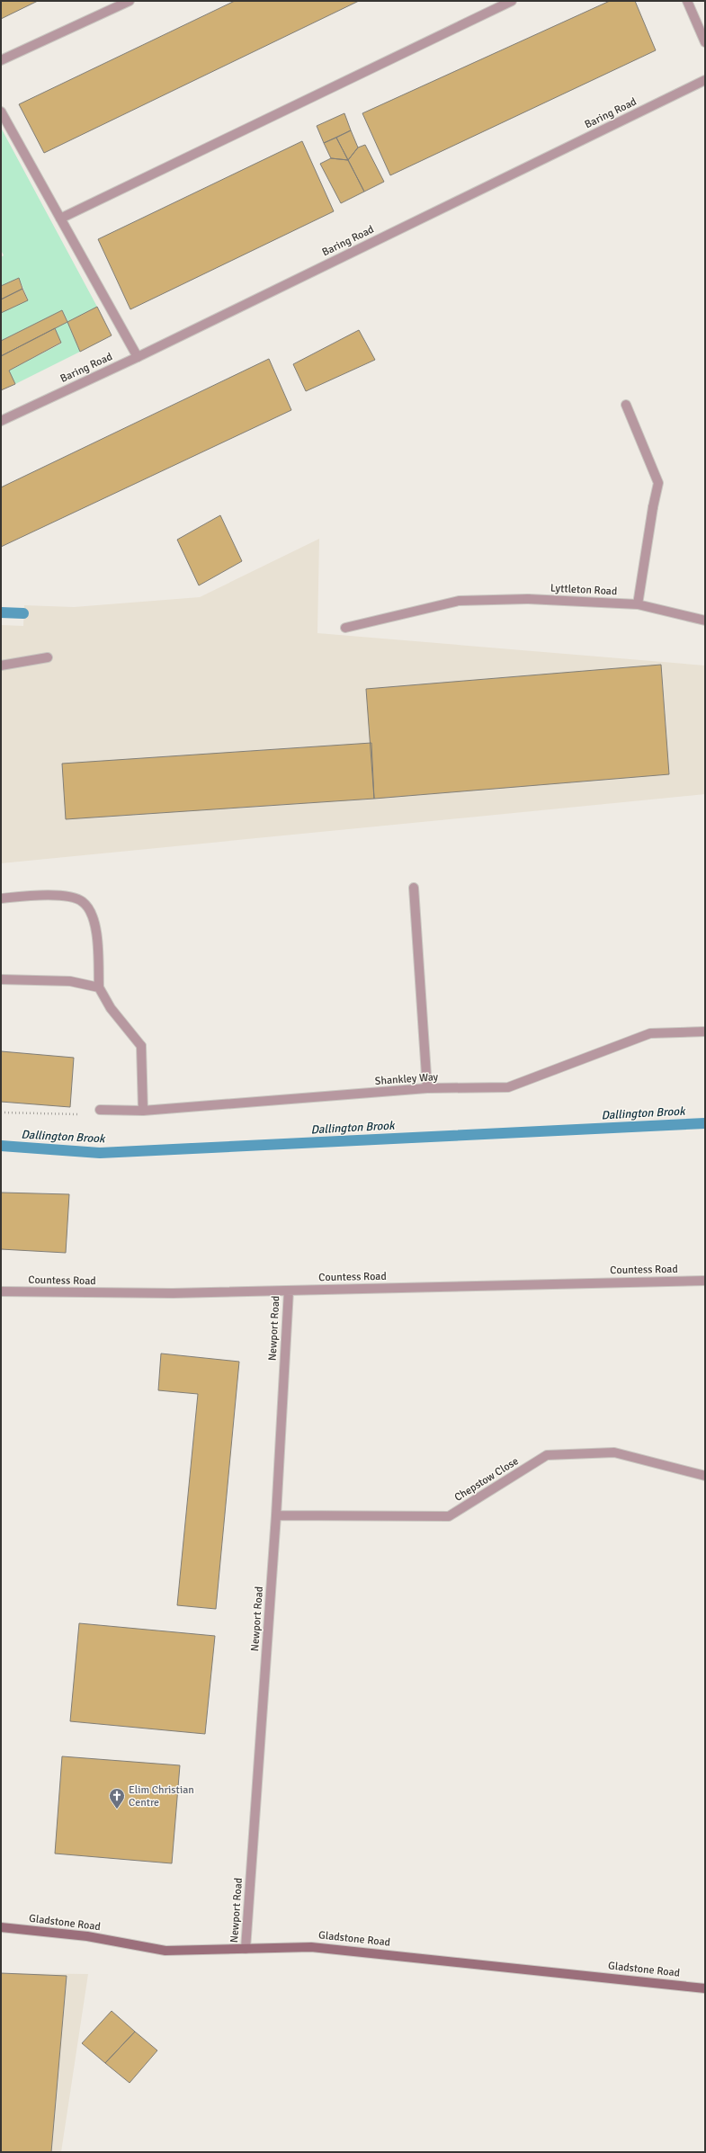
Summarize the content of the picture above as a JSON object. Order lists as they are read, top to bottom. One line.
{"streets":{"street":["Baring Road","Lyttleton Road","Shankley Way","Countess Road","Newport Road","Chepstow Close","Gladstone Road"]},"crossings":[["Countess Road","Newport Road"],["Newport Road","Chepstow Close"],["Newport Road","Gladstone Road"]],"water":["Dallington Brook"],"places":{"church":["Elim Christian Centre"]}}
